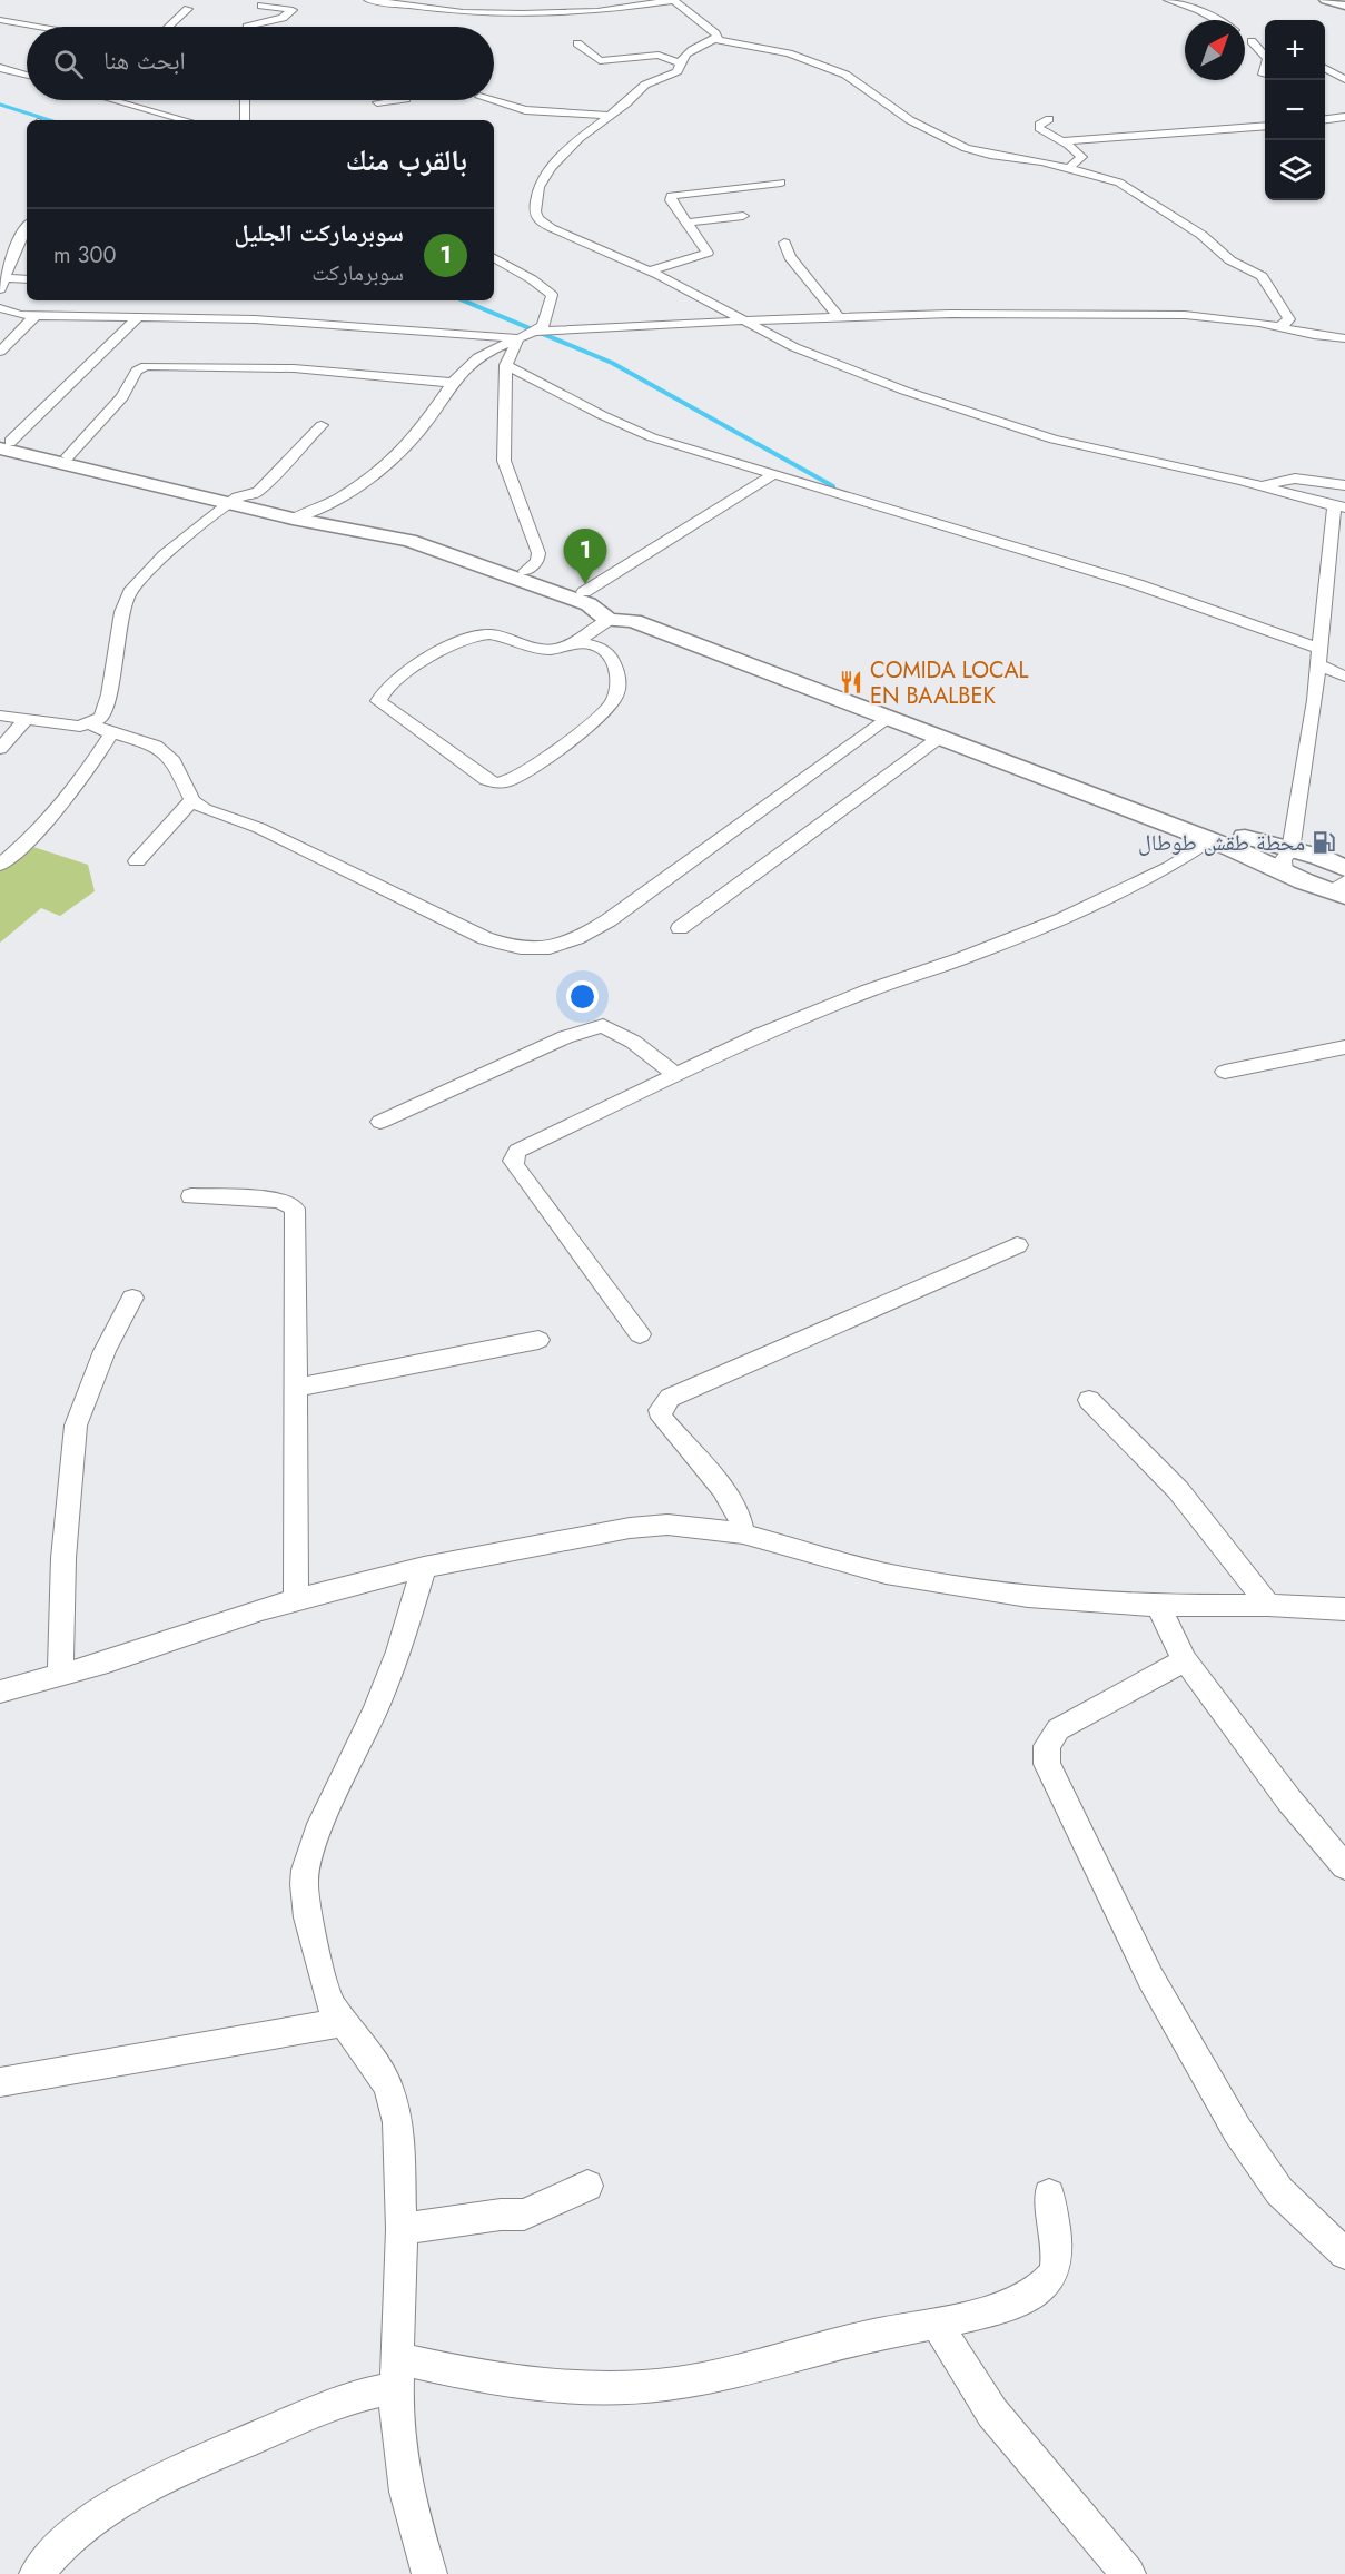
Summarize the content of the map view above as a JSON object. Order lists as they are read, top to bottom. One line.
{"places":{"restaurant":["COMIDA LOCAL EN BAALBEK"],"fuel station":["محطة طقش طوطال"]},"north":"top right","page":{"map_buttons":["+","−"],"search":"ابحث هنا","heading":"بالقرب منك","list":[{"mark":"1","name":"سوبرماركت الجليل","note":"سوبرماركت","value":"300 m"}],"pins":"1"}}
